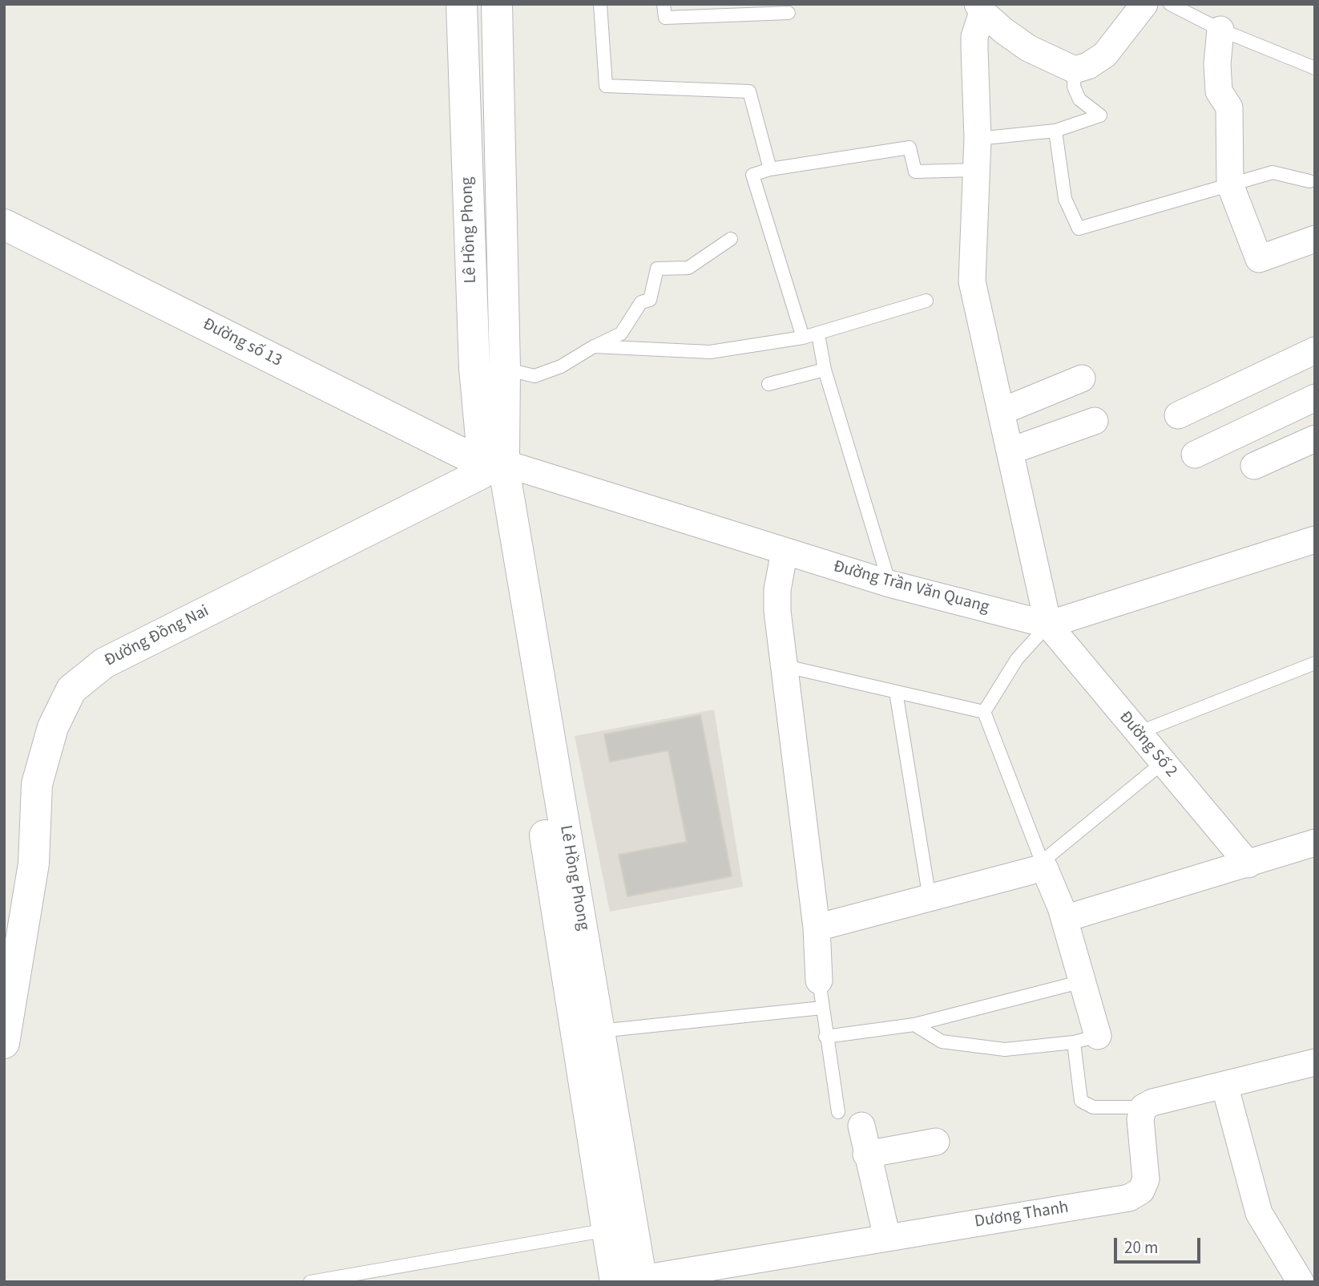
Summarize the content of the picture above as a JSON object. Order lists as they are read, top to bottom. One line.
{"streets":{"main road":["Lê Hồng Phong","Đường số 13","Đường Đồng Nai"],"street":["Đường Trần Văn Quang","Đường Số 2","Dương Thanh"]},"crossings":[["Lê Hồng Phong","Đường số 13"],["Lê Hồng Phong","Đường Trần Văn Quang"],["Lê Hồng Phong","Đường Đồng Nai"],["Lê Hồng Phong","Dương Thanh"],["Đường số 13","Đường Trần Văn Quang"],["Đường số 13","Đường Đồng Nai"],["Đường Trần Văn Quang","Đường Đồng Nai"],["Đường Trần Văn Quang","Đường Số 2"]],"scale_bar":"20 m"}
